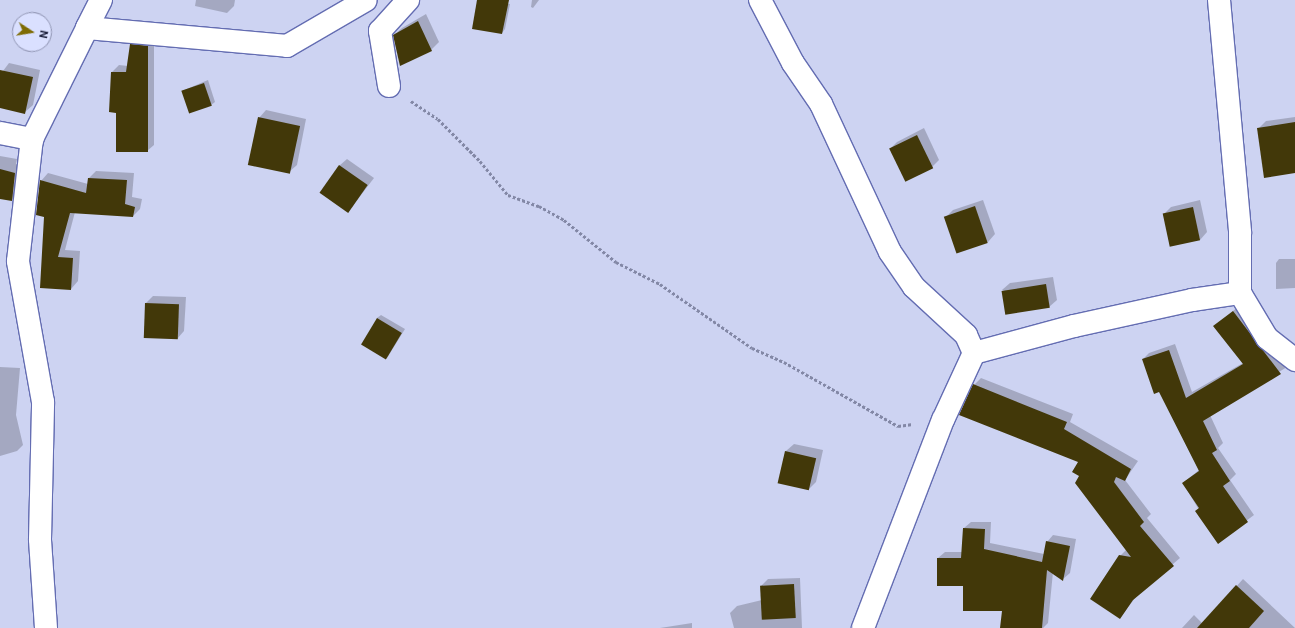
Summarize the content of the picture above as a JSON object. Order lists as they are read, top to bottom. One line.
{"north":"right"}
